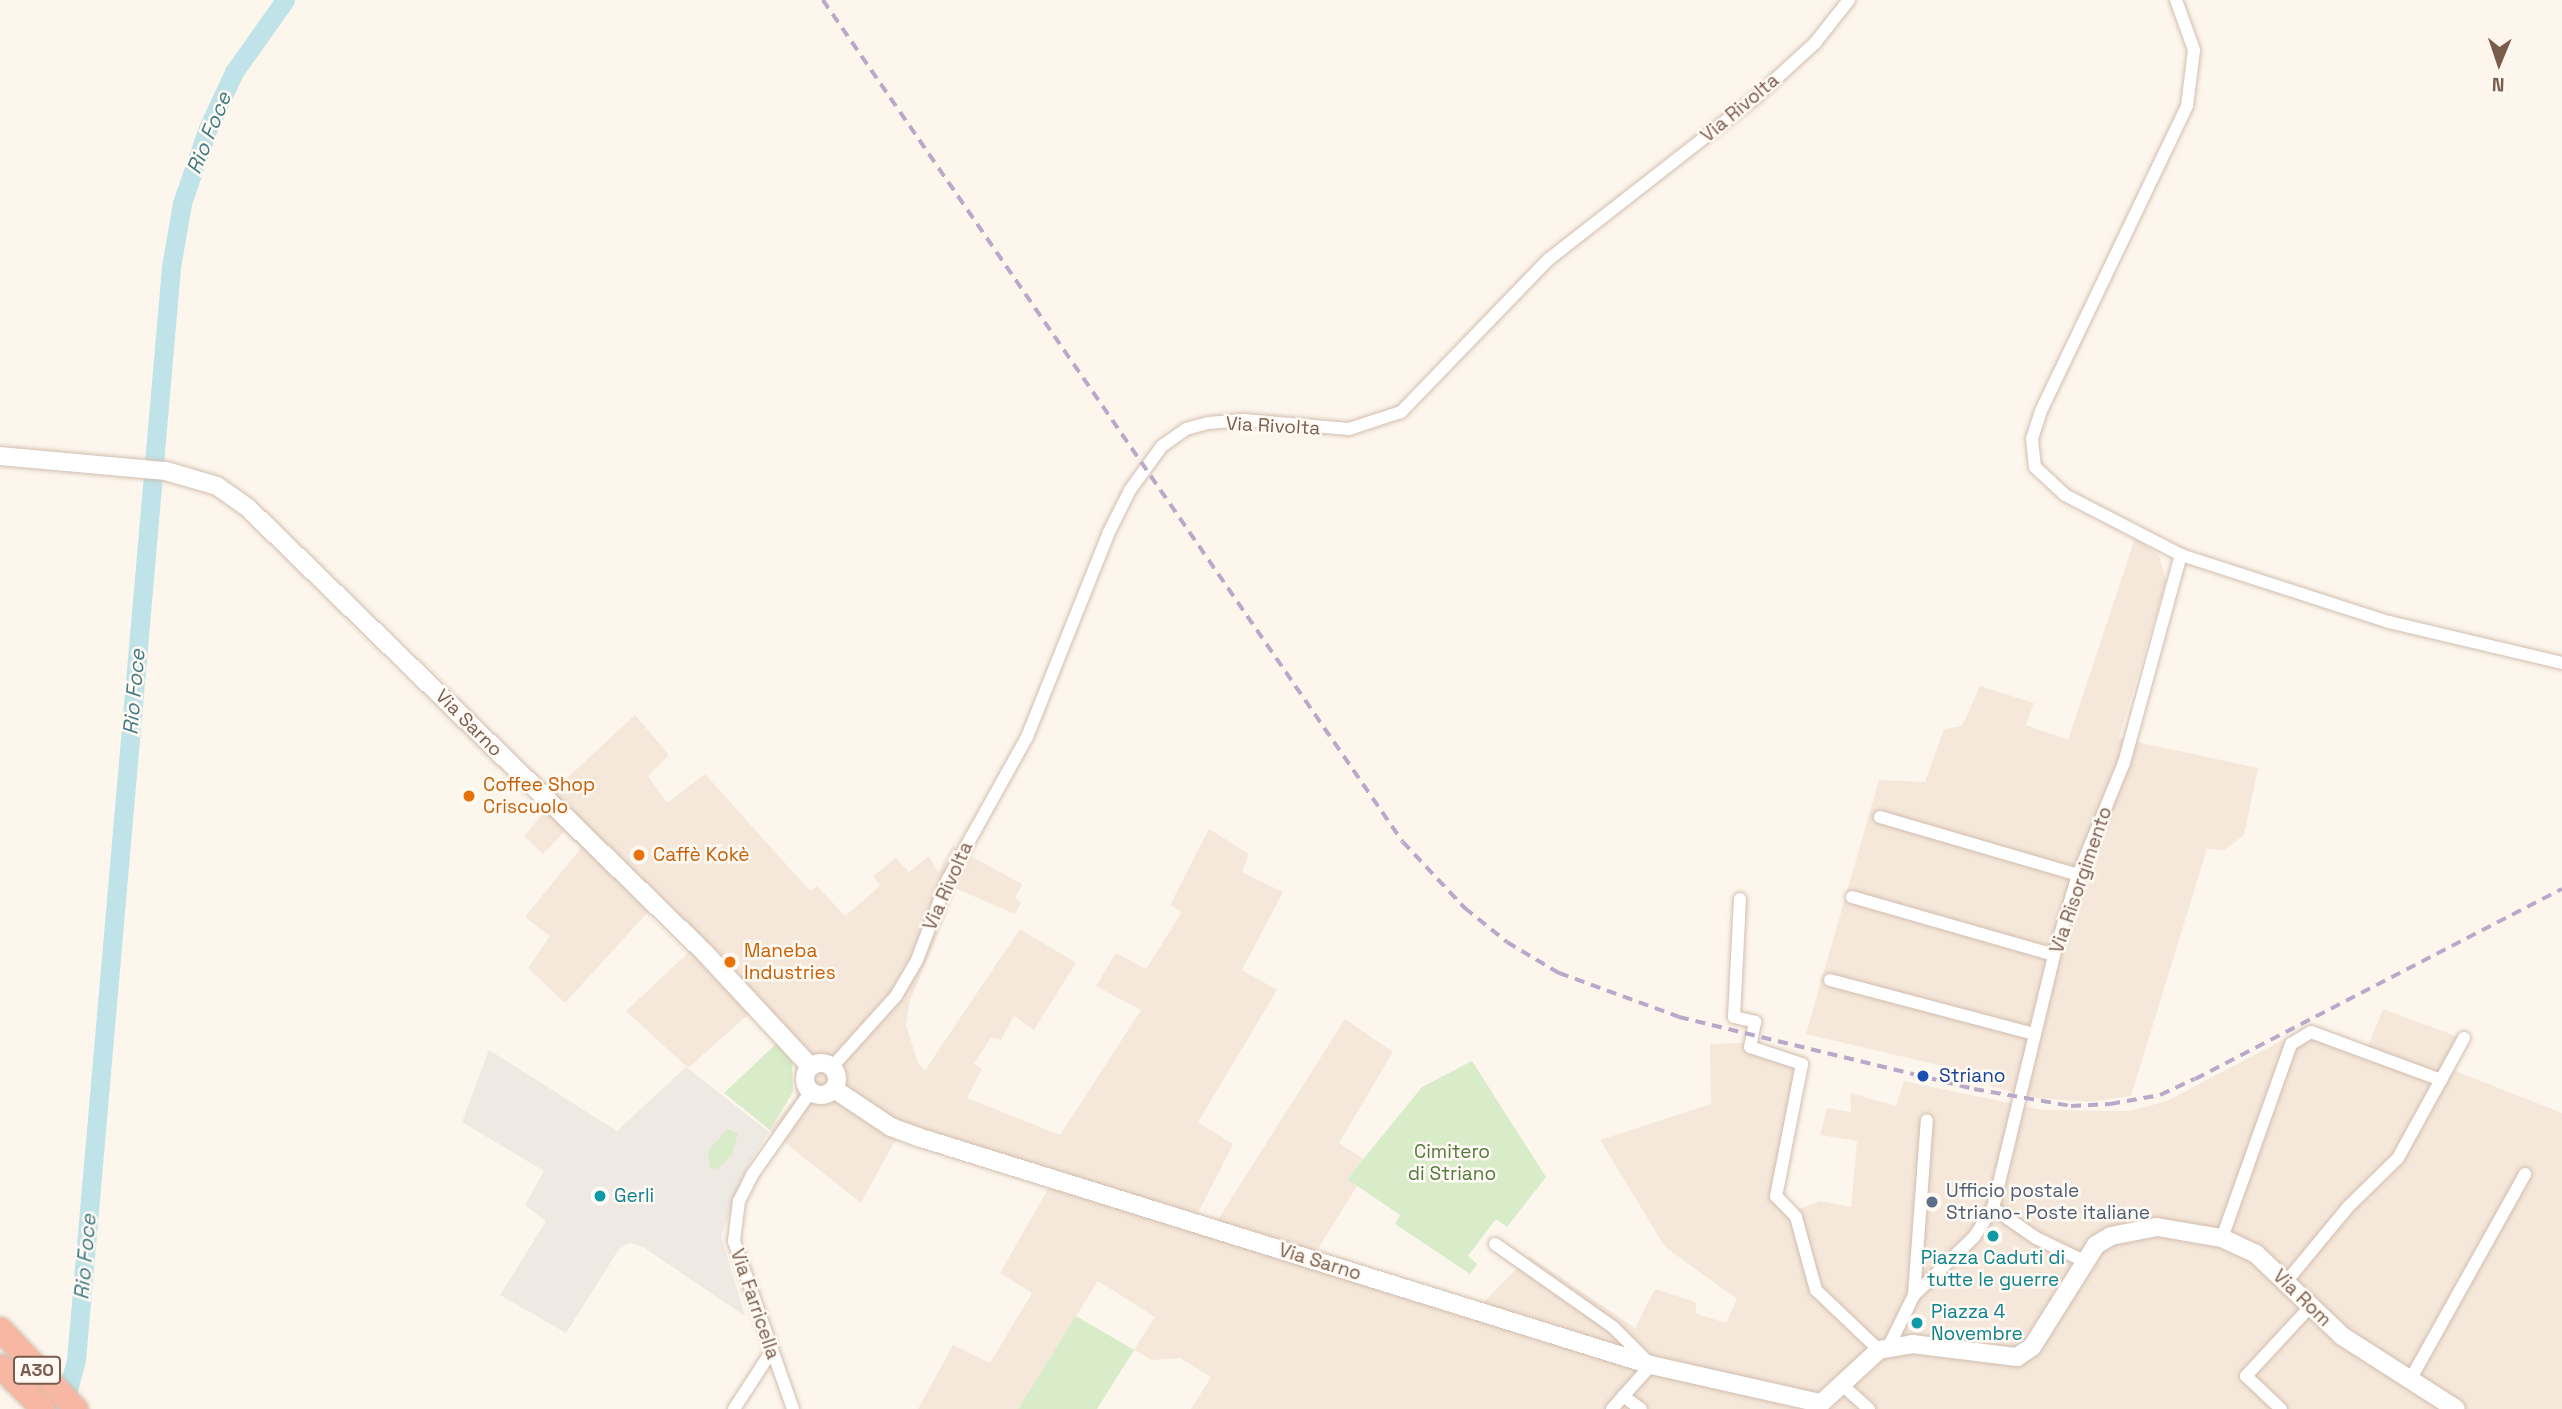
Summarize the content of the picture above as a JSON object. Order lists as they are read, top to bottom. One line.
{"streets":{"highway":["A30"],"main road":["Via Sarno","Via Risorgimento","Via Rom"],"street":["Via Rivolta","Via Farricella"]},"crossings":[["Via Rivolta","Via Sarno"],["Via Rivolta","Via Farricella"],["Via Sarno","Via Risorgimento"],["Via Sarno","Via Farricella"]],"water":["Rio Foce"],"parks":["Cimitero di Striano"],"places":["Coffee Shop Criscuolo","Caffè Kokè","Maneba Industries","Striano","Gerli","Ufficio postale Striano- Poste italiane","Piazza Caduti di tutte le guerre","Piazza 4 Novembre"],"north":"bottom"}
